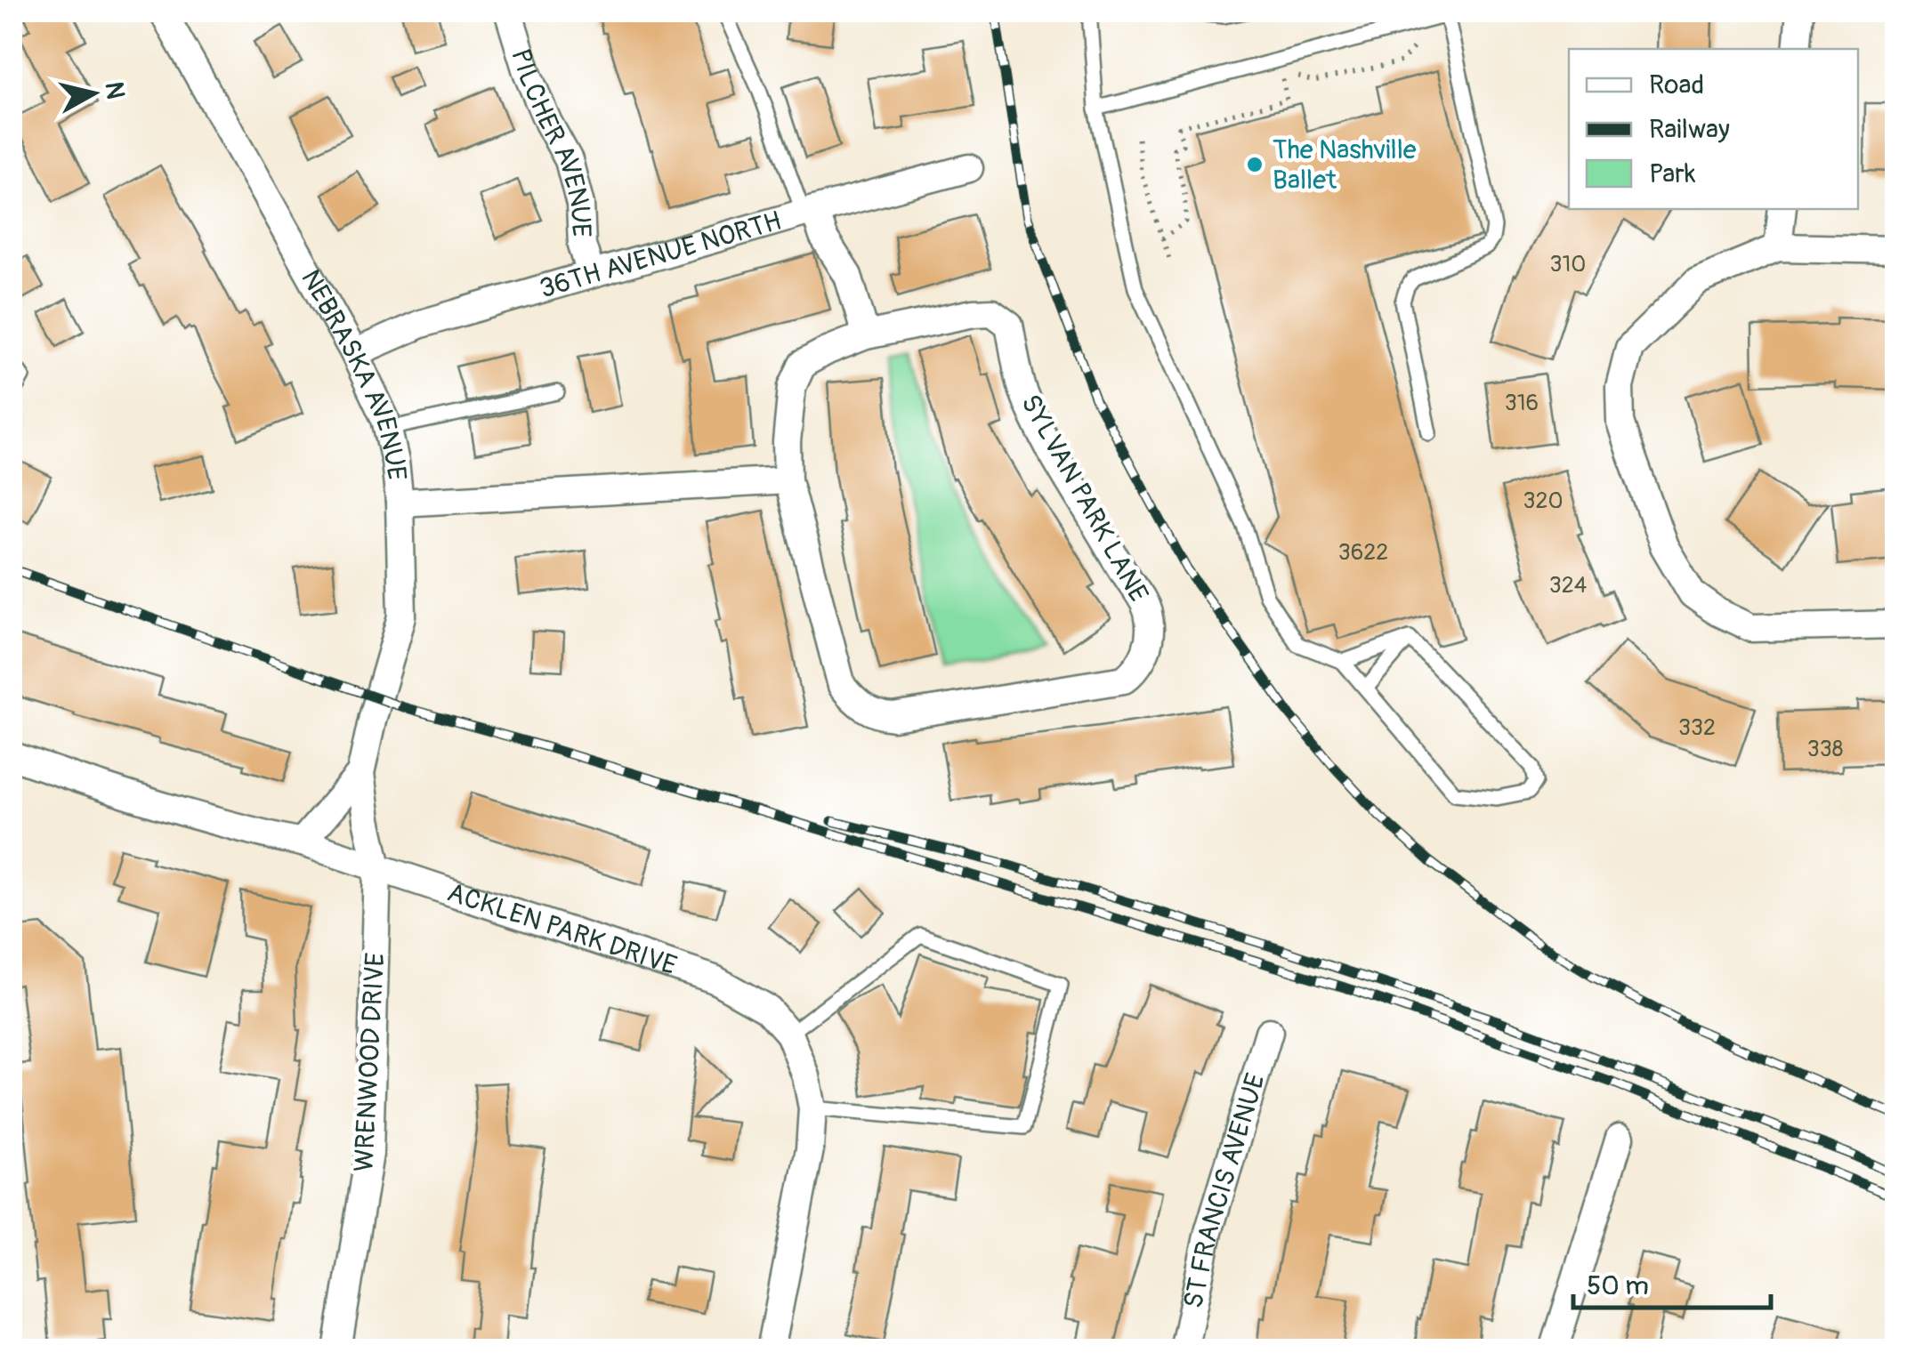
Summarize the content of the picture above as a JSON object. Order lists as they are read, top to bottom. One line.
{"streets":{"street":["PILCHER AVENUE","36TH AVENUE NORTH","NEBRASKA AVENUE","SYLVAN PARK LANE","ACKLEN PARK DRIVE","WRENWOOD DRIVE","ST FRANCIS AVENUE"]},"crossings":[["PILCHER AVENUE","36TH AVENUE NORTH"],["36TH AVENUE NORTH","NEBRASKA AVENUE"],["NEBRASKA AVENUE","WRENWOOD DRIVE"],["ACKLEN PARK DRIVE","WRENWOOD DRIVE"]],"places":["The Nashville Ballet"],"house_numbers":["310","316","320","3622","324","332","338"],"legend":["Road","Railway","Park"],"scale_bar":"50 m","north":"right"}
